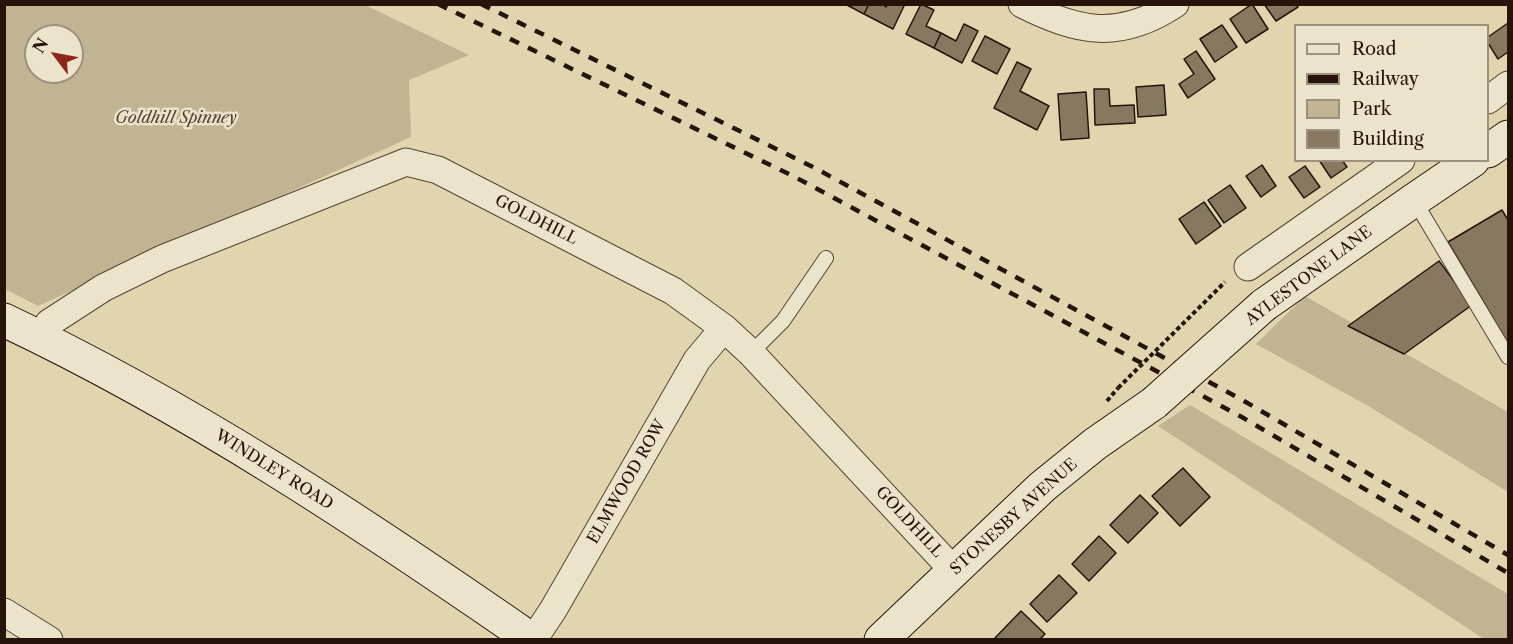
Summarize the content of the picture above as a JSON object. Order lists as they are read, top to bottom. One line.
{"streets":{"main road":["AYLESTONE LANE","WINDLEY ROAD","STONESBY AVENUE"],"street":["GOLDHILL","ELMWOOD ROW"]},"crossings":[["GOLDHILL","WINDLEY ROAD"],["GOLDHILL","ELMWOOD ROW"],["GOLDHILL","STONESBY AVENUE"],["AYLESTONE LANE","STONESBY AVENUE"],["WINDLEY ROAD","ELMWOOD ROW"]],"parks":["Goldhill Spinney"],"legend":["Road","Railway","Park","Building"],"north":"top left"}
